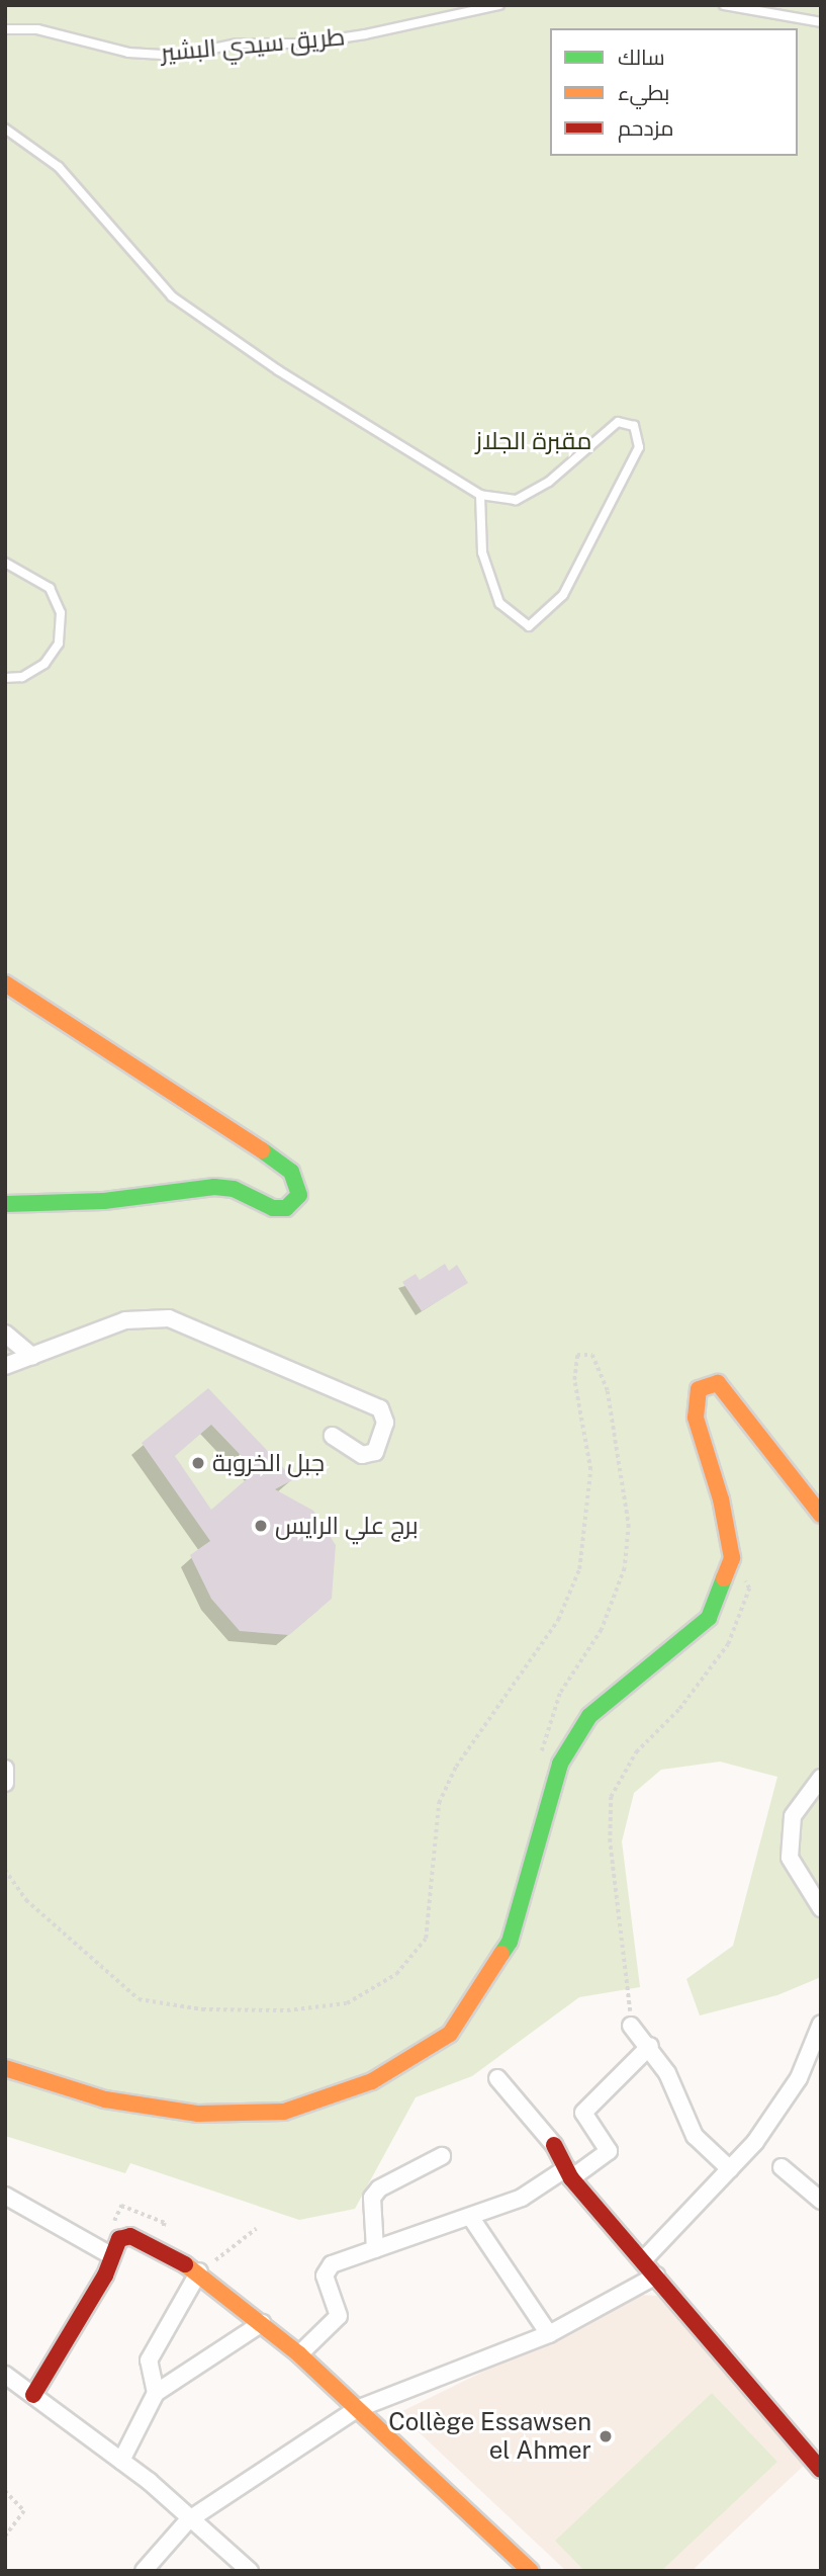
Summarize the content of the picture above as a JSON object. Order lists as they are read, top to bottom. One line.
{"streets":{"lane":["طريق سيدي البشير"]},"parks":["مقبرة الجلاز"],"places":["جبل الخروبة","برج علي الرايس","Collège Essawsen el Ahmer"],"legend":["سالك","بطيء","مزدحم"]}
